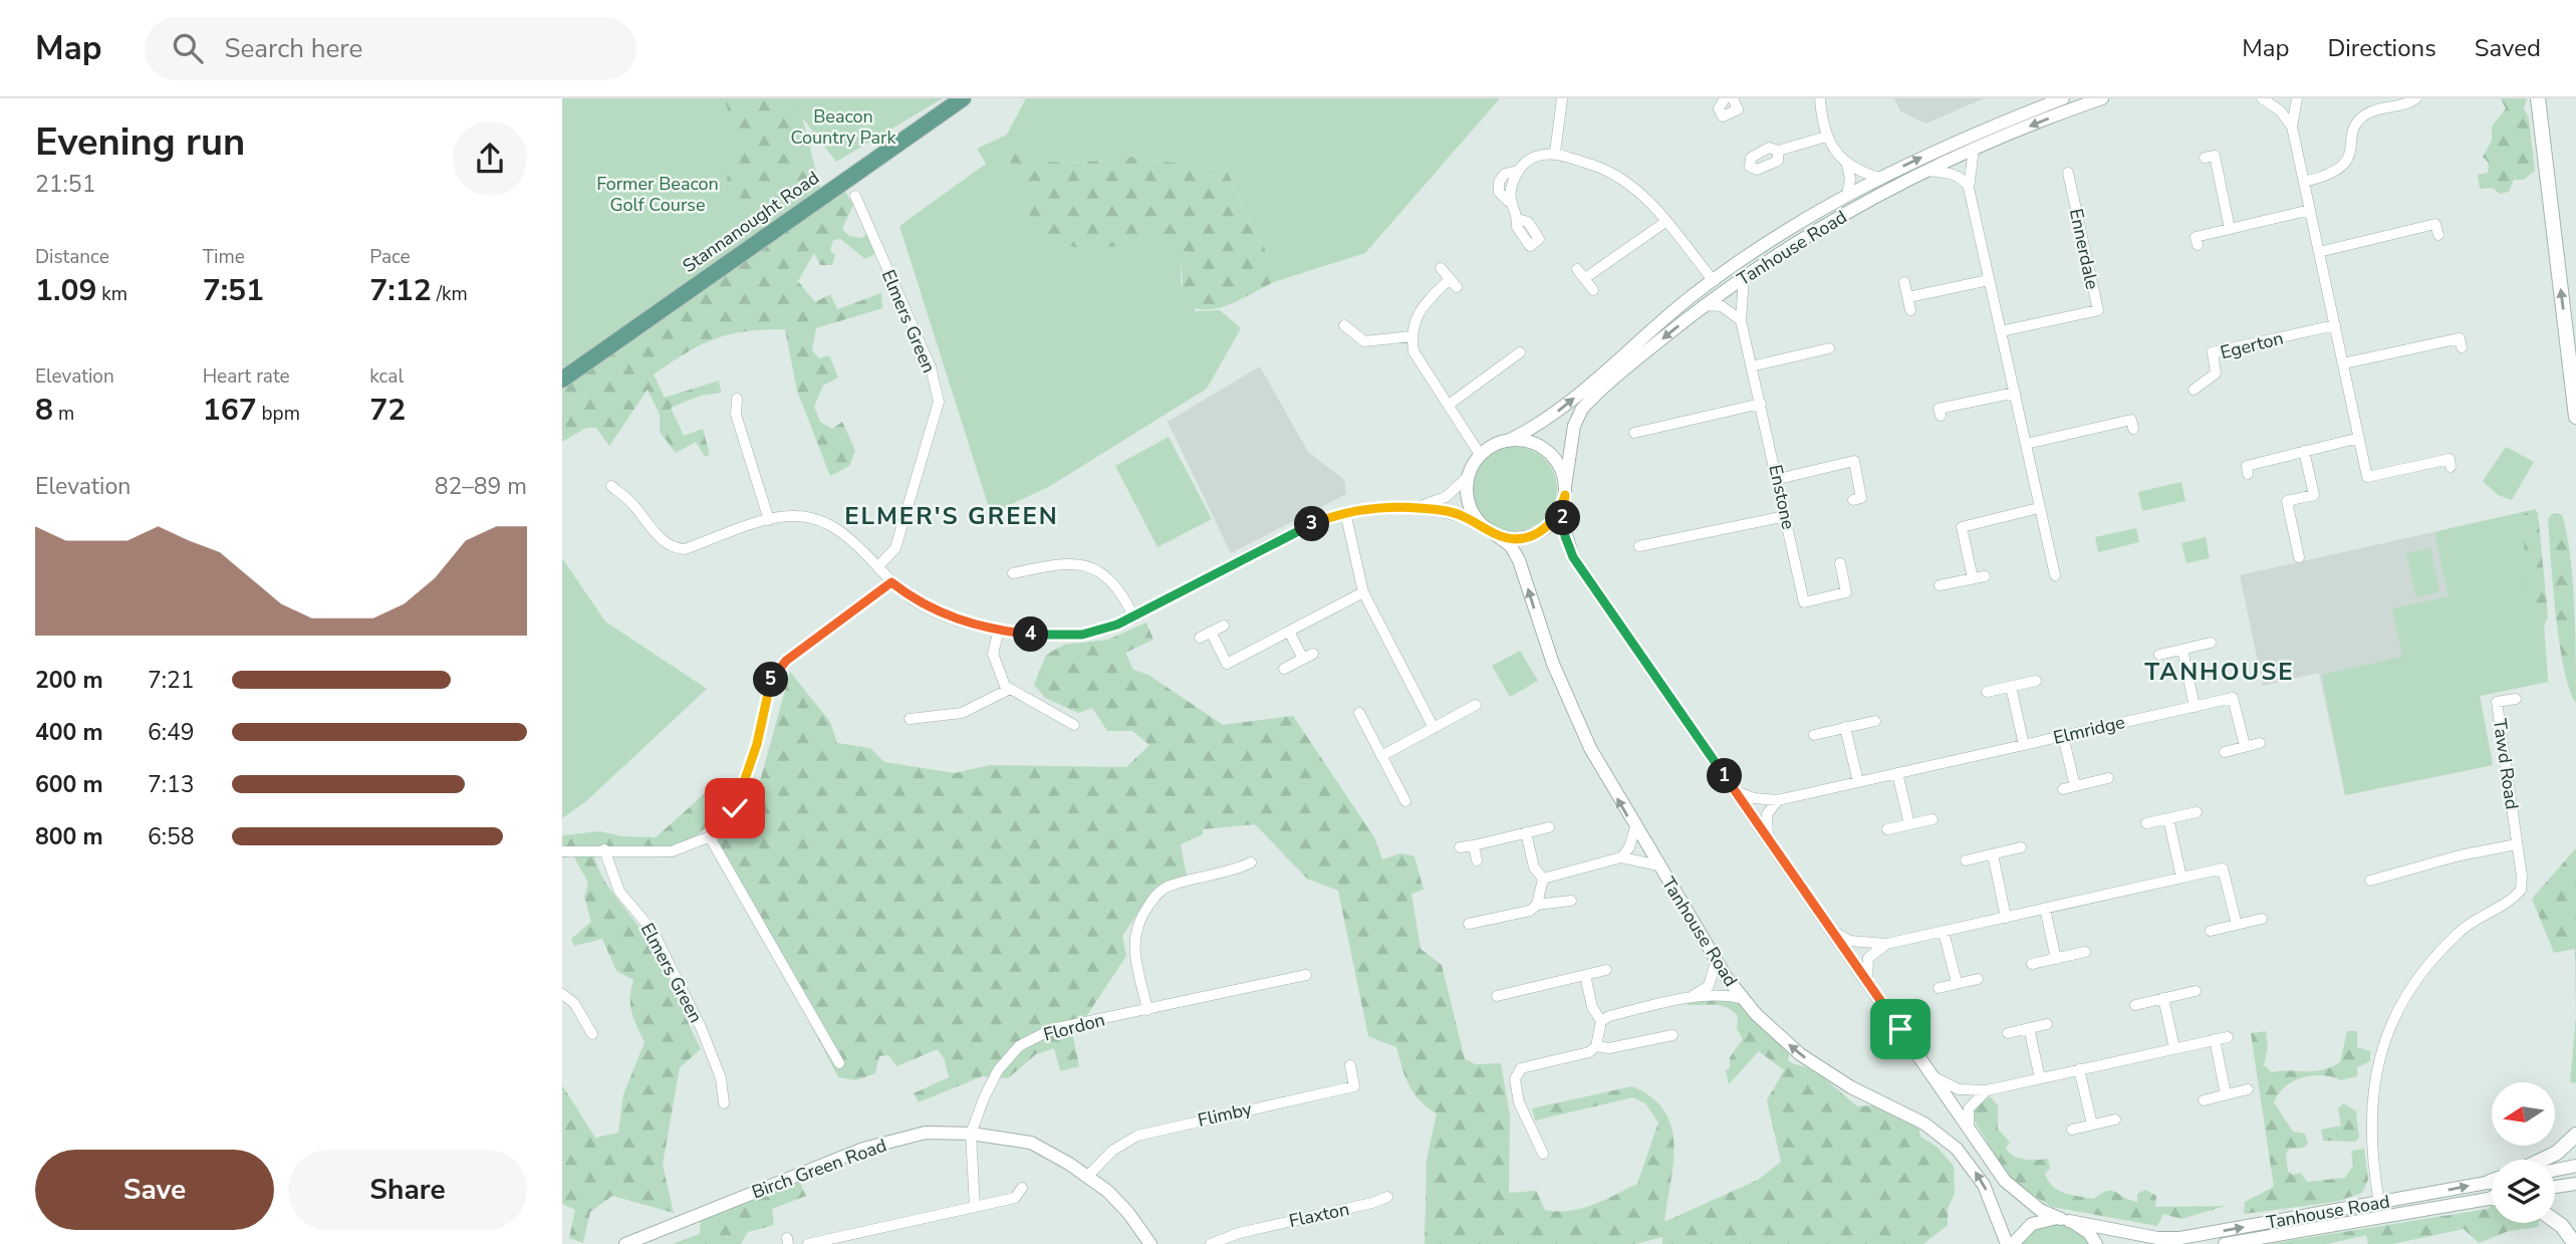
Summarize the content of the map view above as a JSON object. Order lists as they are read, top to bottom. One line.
{"streets":{"main road":["Stannanought Road"],"street":["Tanhouse Road","Ennerdale","Elmers Green","Egerton","Enstone","Elmridge","Tawd Road","Flordon","Flimby","Birch Green Road","Flaxton"]},"crossings":[["Tanhouse Road","Enstone"],["Tanhouse Road","Elmridge"],["Tanhouse Road","Tawd Road"],["Flordon","Birch Green Road"],["Flimby","Birch Green Road"]],"districts":["ELMER'S GREEN","TANHOUSE"],"parks":["Beacon Country Park","Former Beacon Golf Course"],"north":"left","page":{"header":"Map","search":"Search here","nav":["Map","Directions","Saved"],"heading":["Evening run","21:51"],"stats":[["Distance","1.09 km"],["Time","7:51"],["Pace","7:12 /km"],["Elevation","8 m"],["Heart rate","167 bpm"],["kcal","72"]],"chart":["Elevation","82–89 m"],"pins":["2","3","4","5","1"],"list":[{"name":"200 m","note":"7:21"},{"name":"400 m","note":"6:49"},{"name":"600 m","note":"7:13"},{"name":"800 m","note":"6:58"}],"buttons":["Save","Share"]}}
